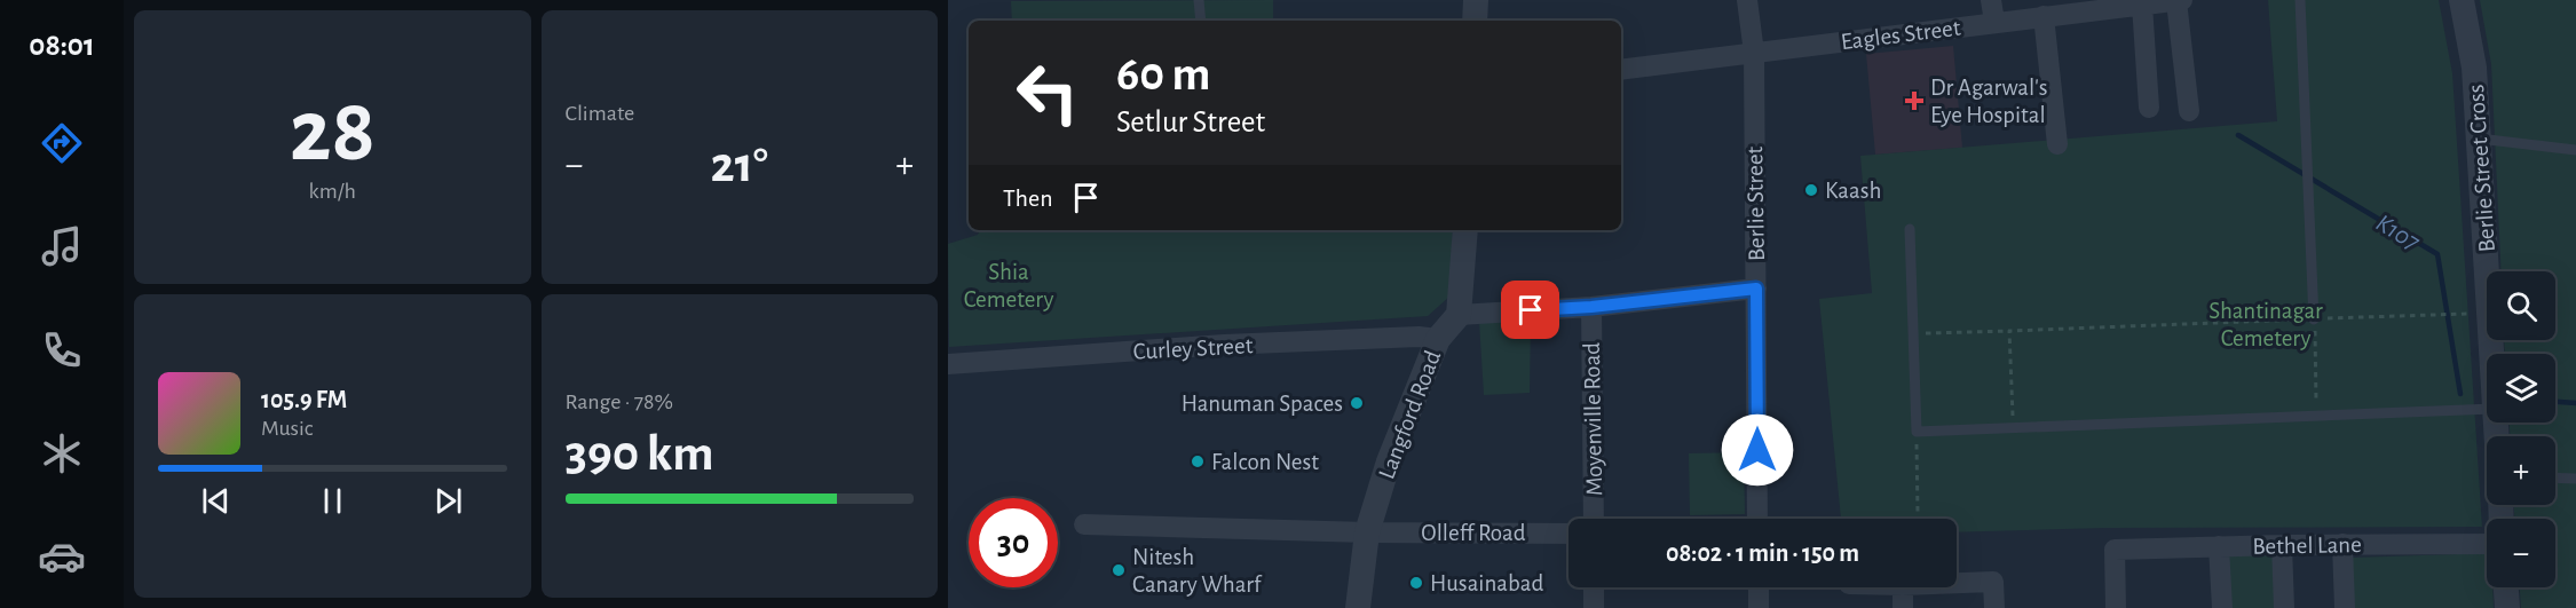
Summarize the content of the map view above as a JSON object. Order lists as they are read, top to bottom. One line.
{"streets":{"street":["Eagles Street","Berlie Street Cross","Berlie Street","Curley Street","Langford Road","Moyenville Road","Olleff Road","Bethel Lane"]},"crossings":[["Eagles Street","Berlie Street"],["Curley Street","Langford Road"],["Langford Road","Olleff Road"]],"water":["K107"],"parks":["Shia Cemetery","Shantinagar Cemetery"],"places":{"health":["Dr Agarwal's Eye Hospital"],"other":["Kaash","Hanuman Spaces","Falcon Nest","Nitesh Canary Wharf","Husainabad"]},"page":{"tabs":"08:01","tile":[["28","km/h"],"Climate",["Range · 78%","390 km"]],"turn":["60 m","Setlur Street"],"heat":["−","21°","+"],"then":"Then","map_buttons":["+","−"],"song":["105.9 FM","Music"],"limit":"30","trip":"08:02 · 1 min · 150 m"}}
